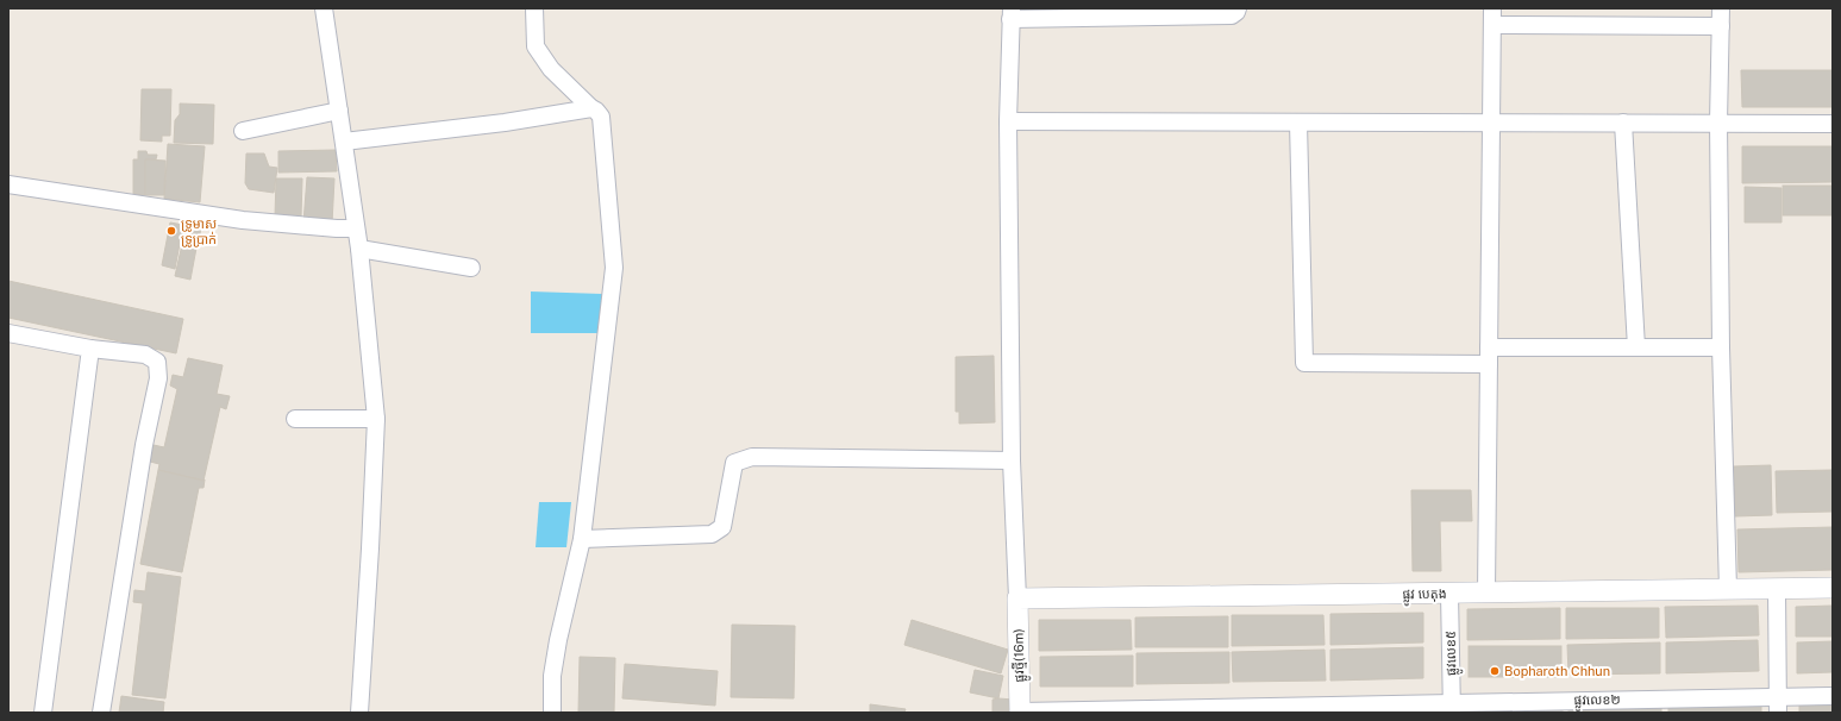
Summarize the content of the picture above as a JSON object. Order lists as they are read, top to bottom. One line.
{"streets":{"street":["ផ្លូវ បេតុង","ផ្លូវលេខ៥","ផ្លូវថ្មី(16m)","ផ្លូវលេខ២"]},"crossings":[["ផ្លូវ បេតុង","ផ្លូវលេខ៥"],["ផ្លូវ បេតុង","ផ្លូវថ្មី(16m)"],["ផ្លូវលេខ៥","ផ្លូវលេខ២"],["ផ្លូវថ្មី(16m)","ផ្លូវលេខ២"]],"places":["ទ្រូមាស ទ្រូប្រាក់","Bopharoth Chhun"]}
